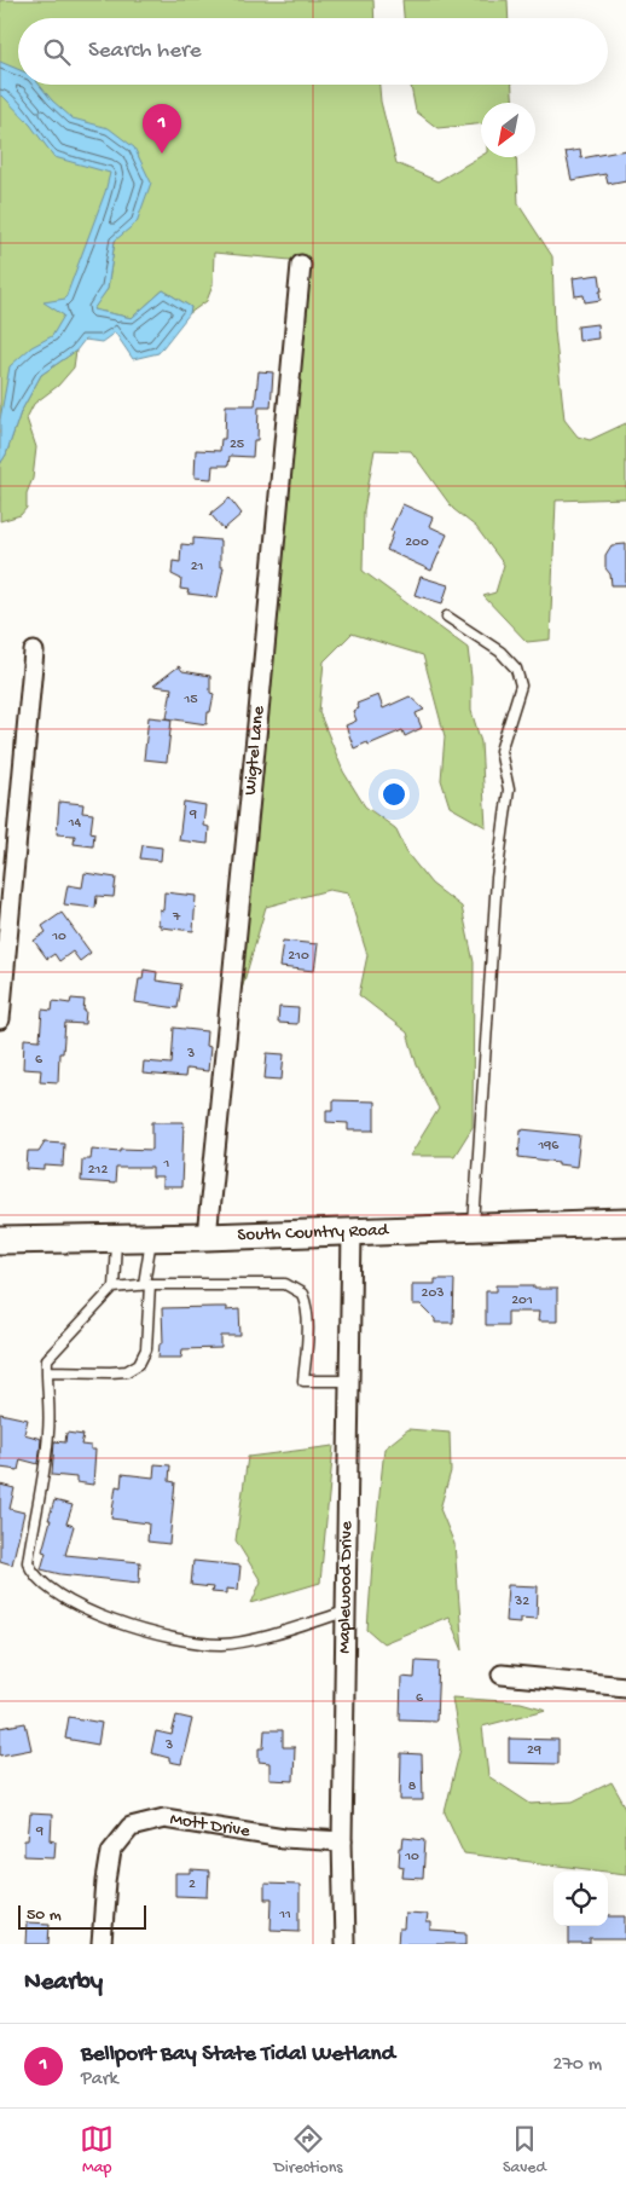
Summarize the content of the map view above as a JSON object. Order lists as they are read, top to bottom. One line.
{"streets":{"main road":["South Country Road"],"street":["Wigtel Lane","Maplewood Drive","Mott Drive"]},"crossings":[["Wigtel Lane","South Country Road"],["South Country Road","Maplewood Drive"],["Maplewood Drive","Mott Drive"]],"house_numbers":["25","200","21","15","9","14","7","10","210","3","6","196","1","212","203","201","32","6","3","29","8","9","10","2","11"],"scale_bar":"50 m","north":"bottom left","page":{"search":"Search here","pins":"1","scale":"50 m","heading":"Nearby","list":[{"mark":"1","name":"Bellport Bay State Tidal Wetland","note":"Park","value":"270 m"}],"nav":["Map","Directions","Saved"]}}
